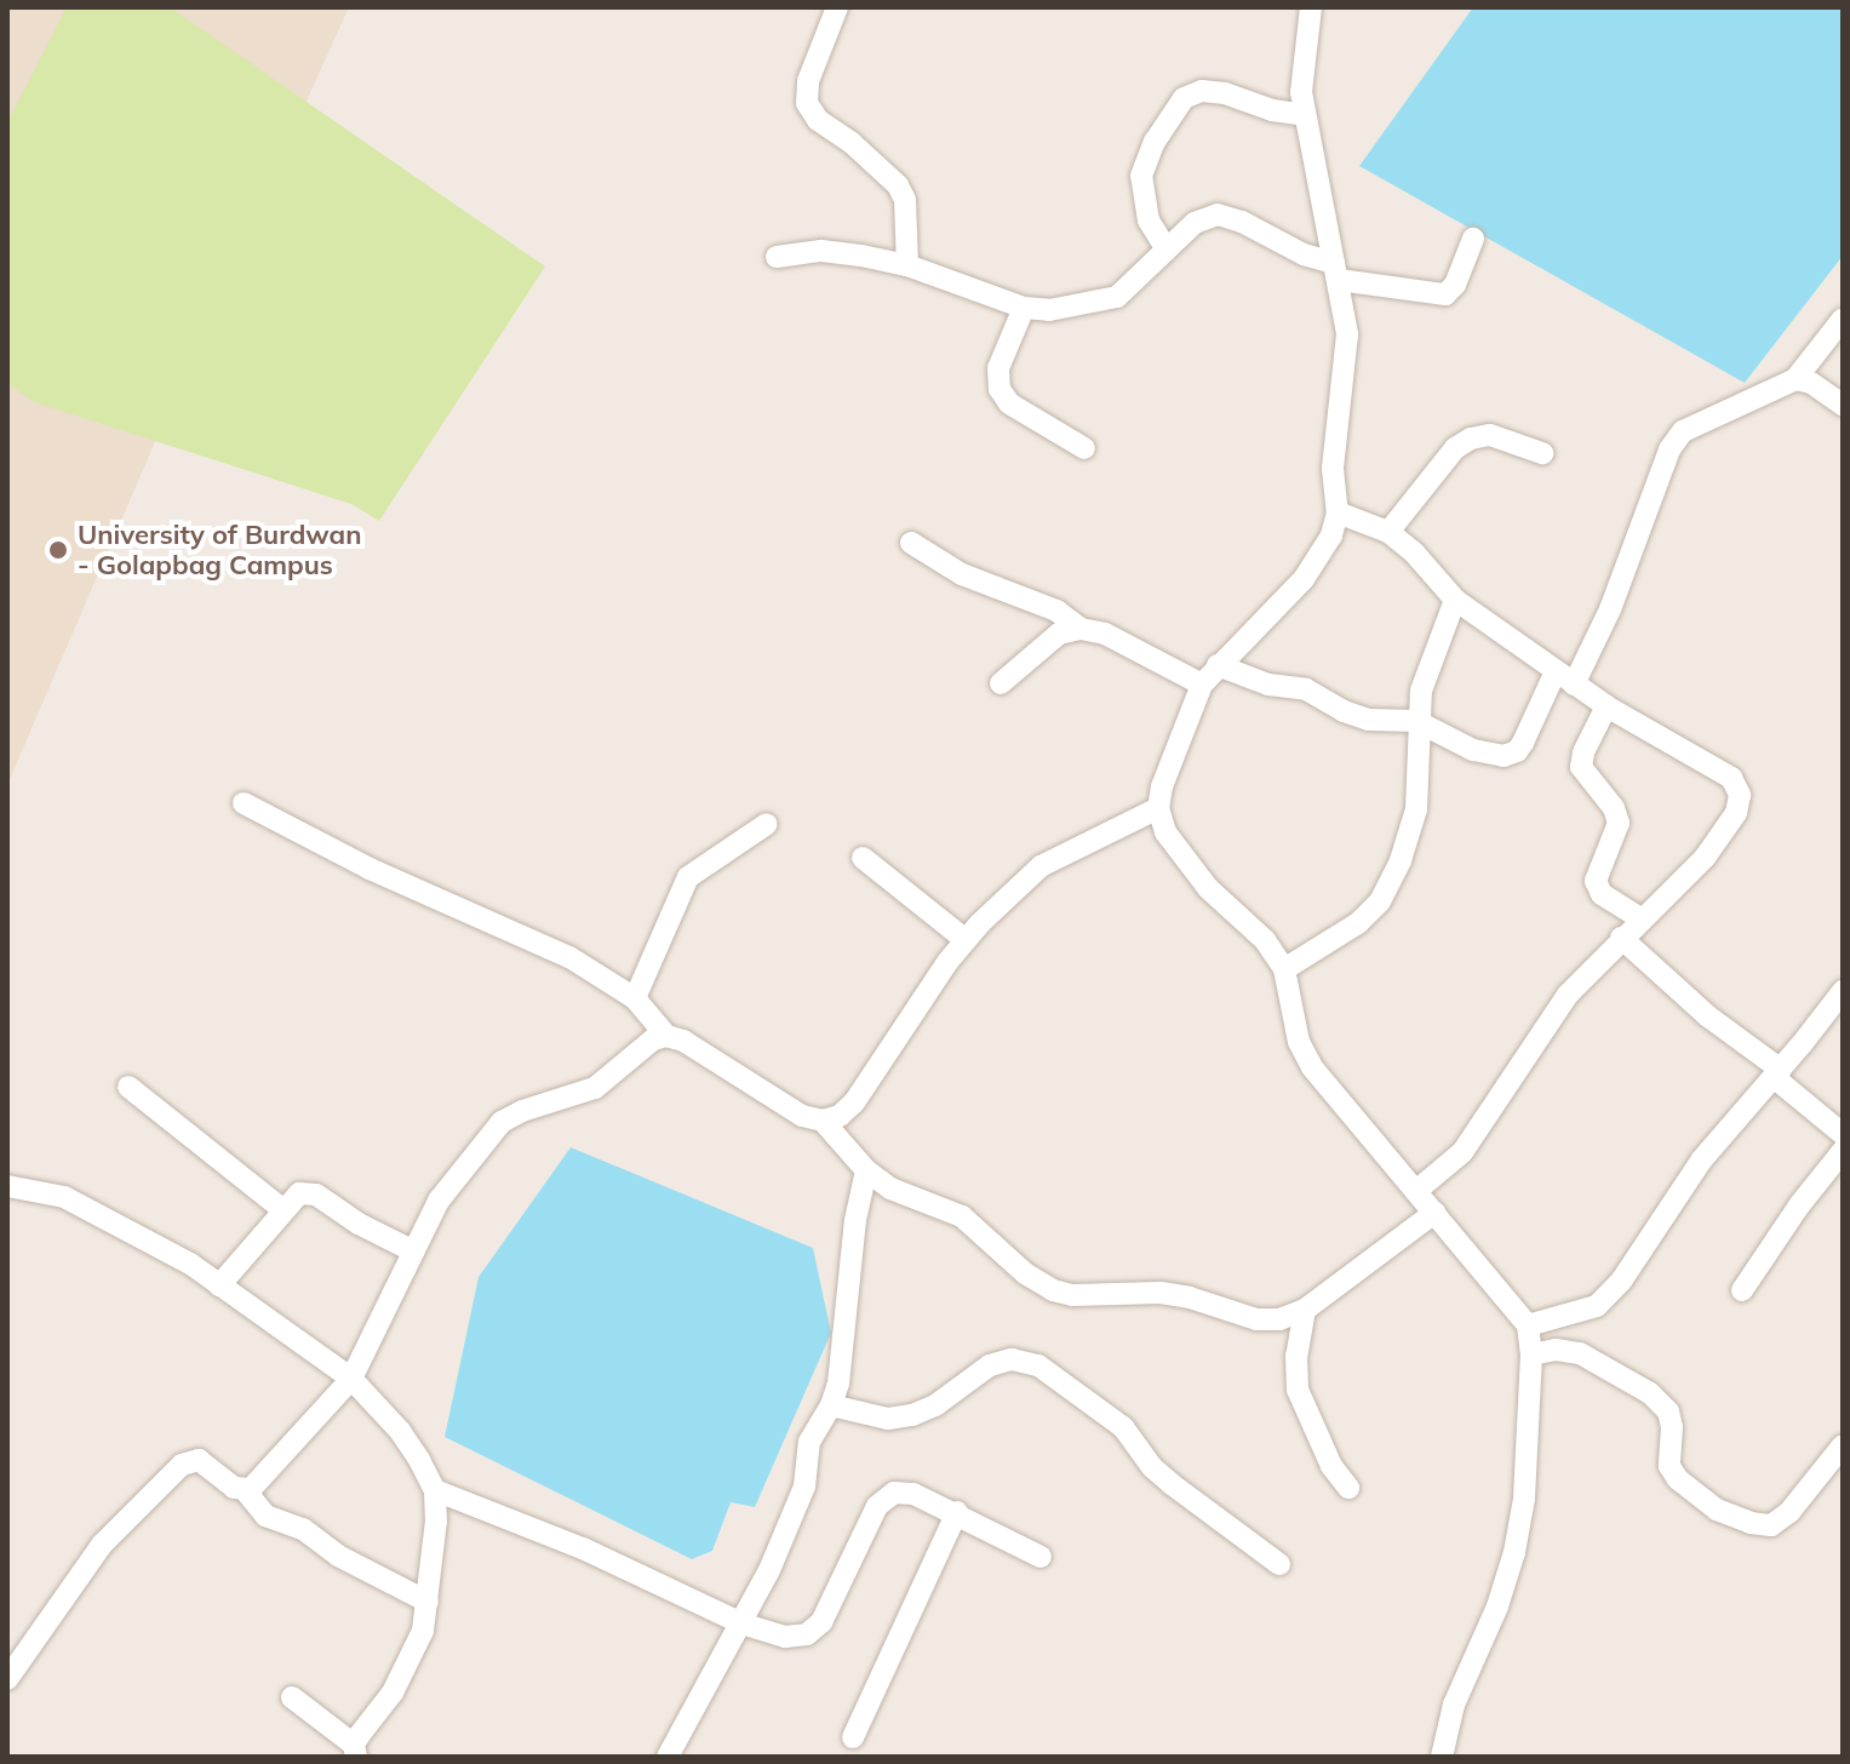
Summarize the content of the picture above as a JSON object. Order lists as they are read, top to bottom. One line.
{"places":["University of Burdwan - Golapbag Campus"]}
